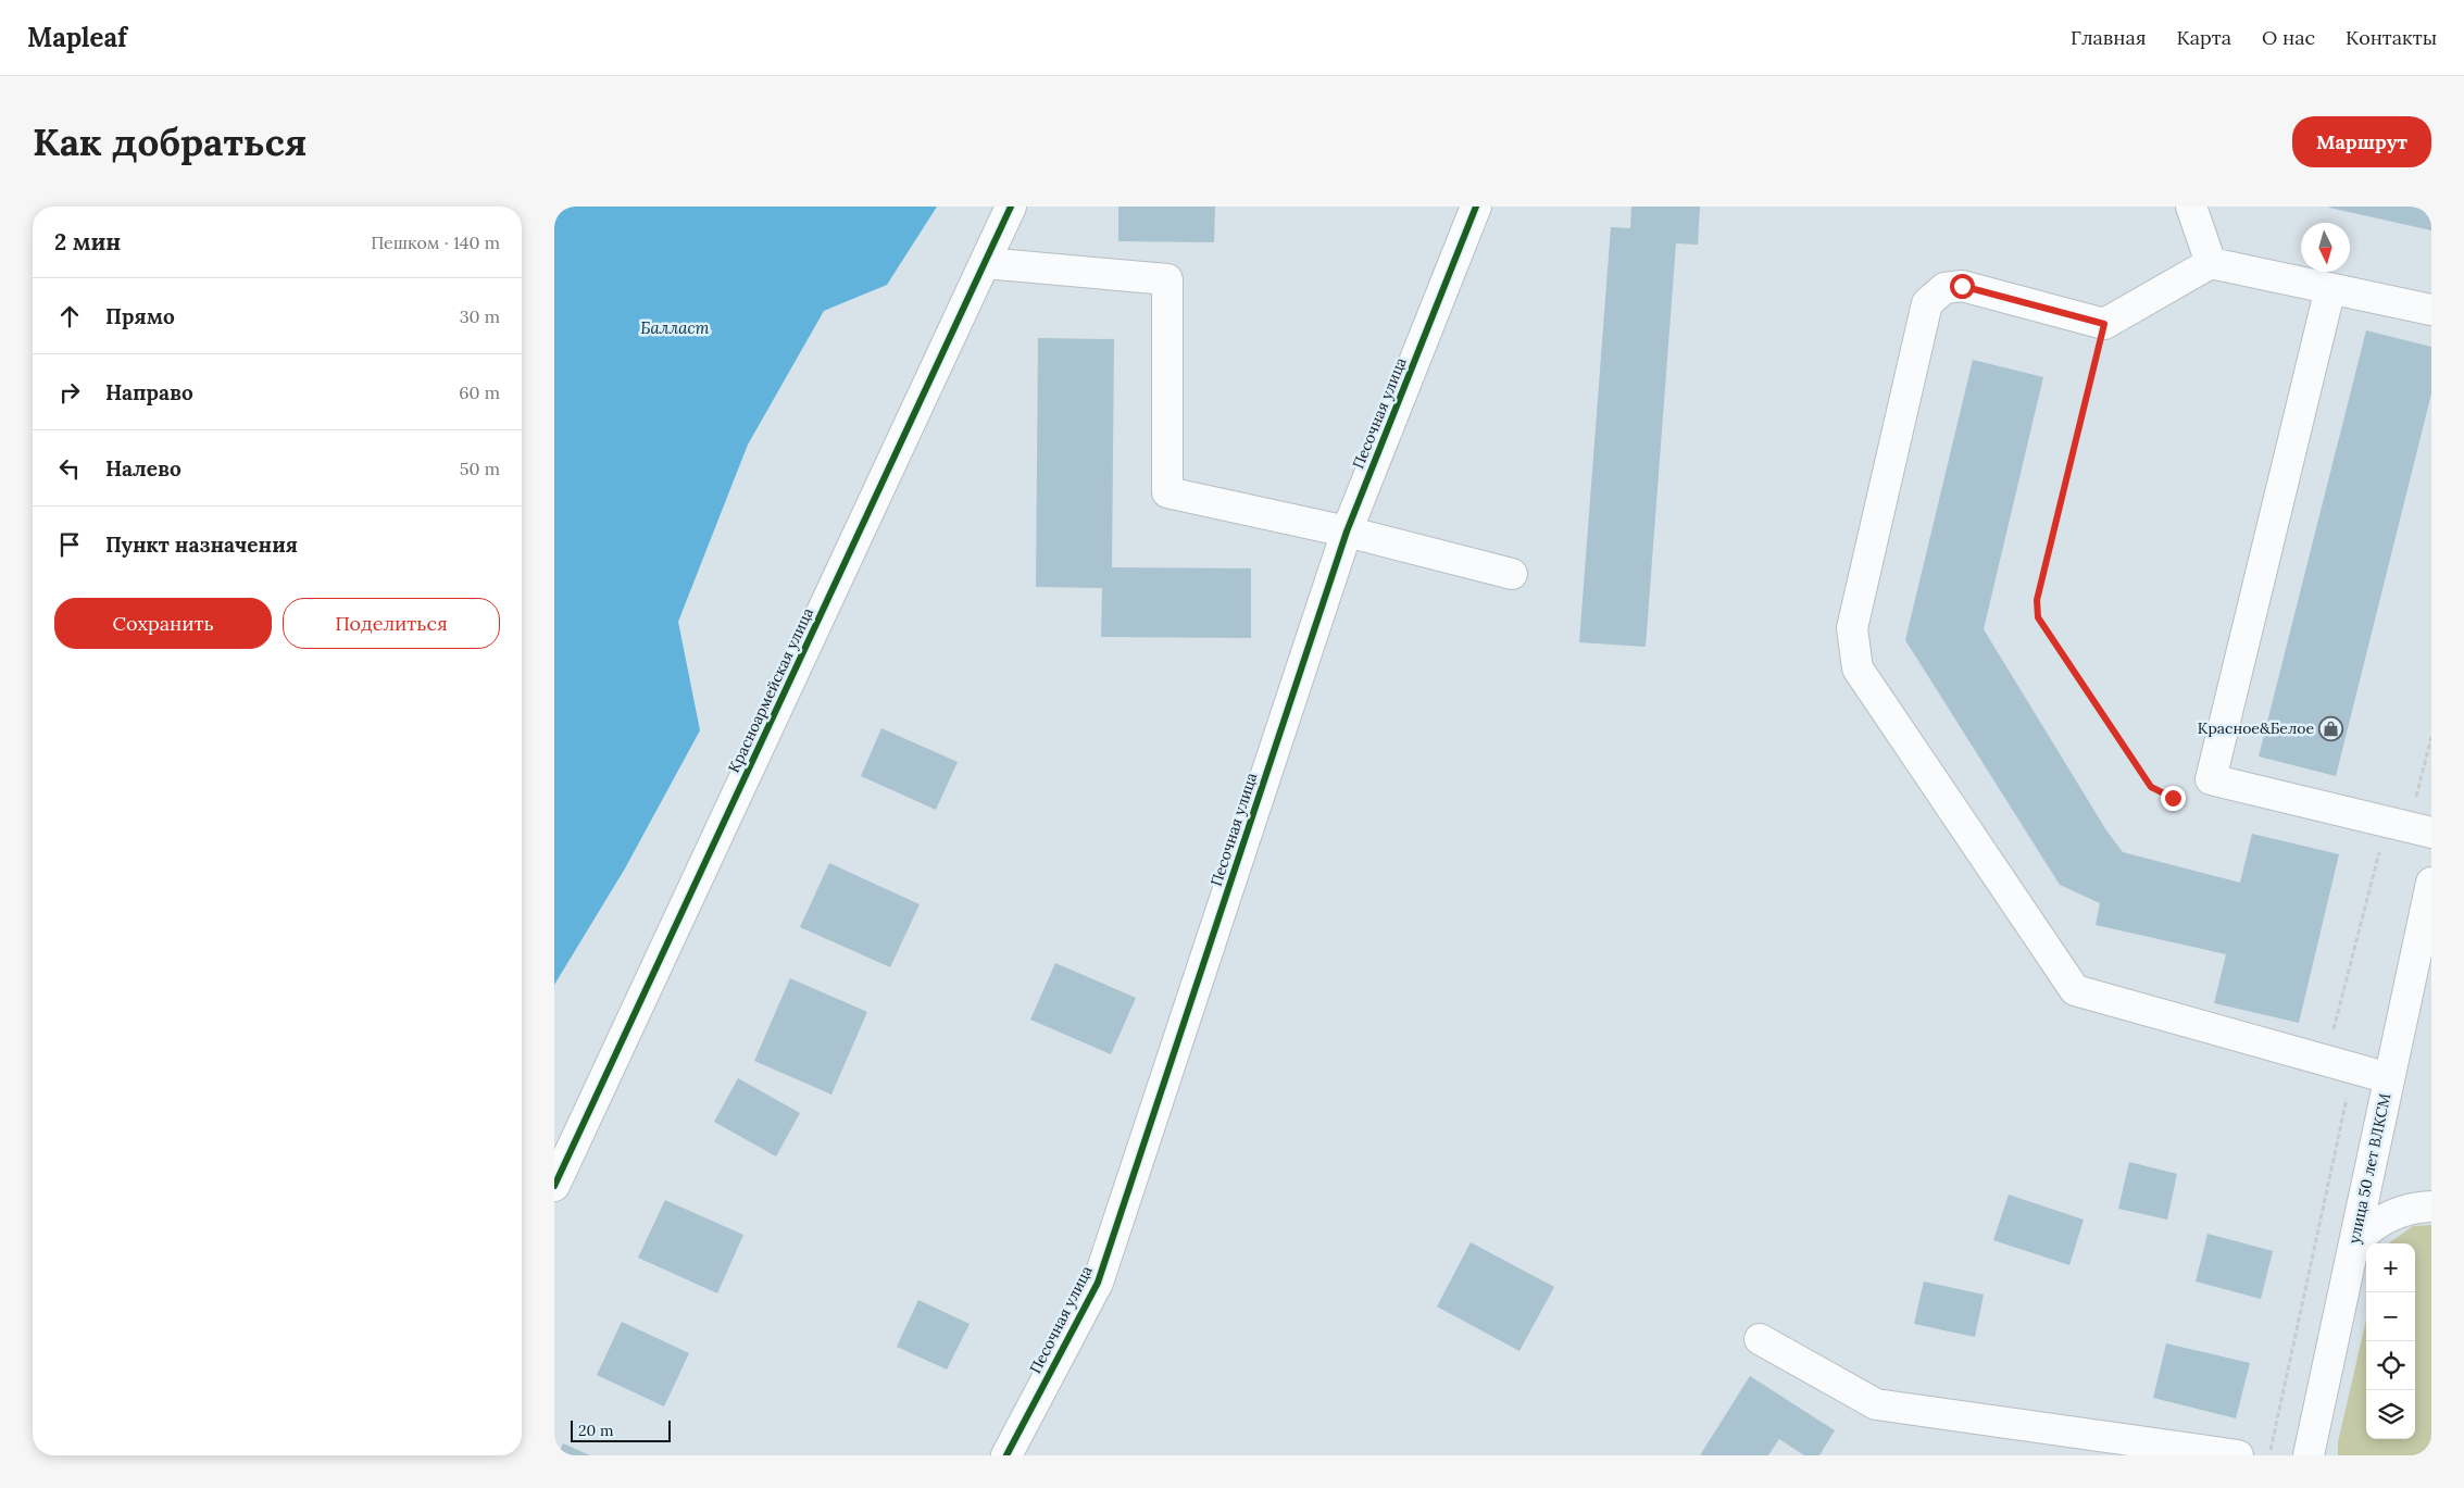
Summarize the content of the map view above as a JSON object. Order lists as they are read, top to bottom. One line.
{"streets":{"street":["Песочная улица","Красноармейская улица","улица 50 лет ВЛКСМ"]},"water":["Балласт"],"places":{"shop":["Красное&Белое"]},"scale_bar":"20 m","north":"bottom","page":{"header":"Mapleaf","nav":["Главная","Карта","О нас","Контакты"],"buttons":["Маршрут",["Сохранить","Поделиться"]],"title":"Как добраться","heading":["2 мин","Пешком · 140 m"],"list":[["Прямо","30 m"],["Направо","60 m"],["Налево","50 m"],"Пункт назначения"],"map_buttons":["+","−"],"scale":"20 m"}}
